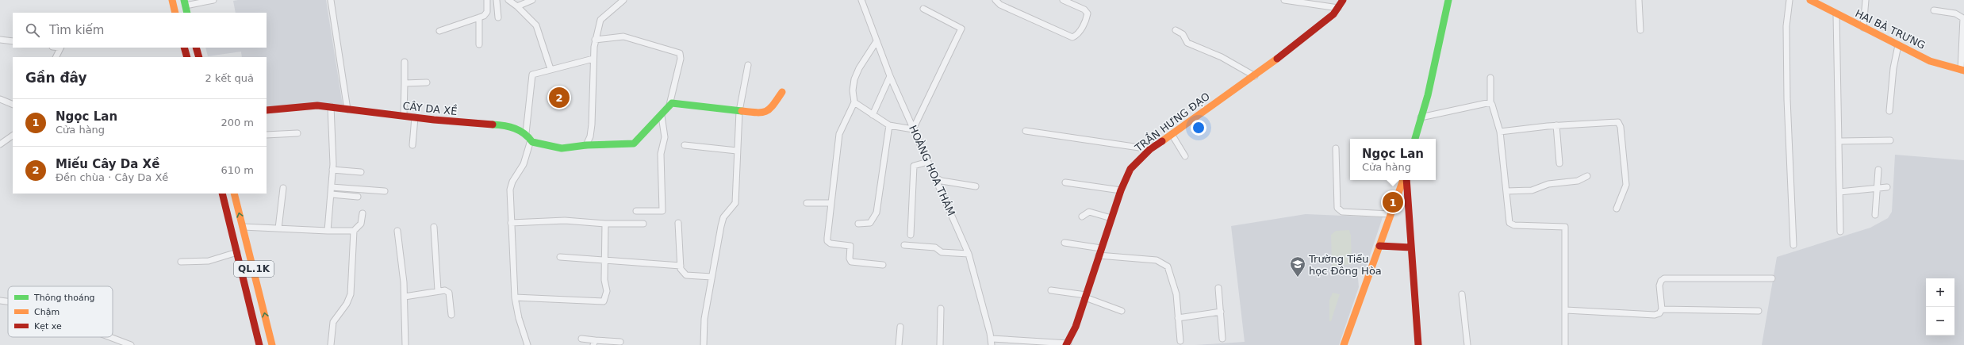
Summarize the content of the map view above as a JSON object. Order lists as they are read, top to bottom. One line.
{"streets":{"street":["HAI BÀ TRƯNG","CÂY DA XỀ","TRẦN HƯNG ĐẠO","HOÀNG HOA THÁM","QL.1K"]},"places":{"school or university":["Trường Tiểu học Đông Hòa"]},"legend":["Thông thoáng","Chậm","Kẹt xe"],"page":{"search":"Tìm kiếm","heading":["Gần đây","2 kết quả"],"pins":["2","1"],"list":[{"mark":"1","name":"Ngọc Lan","note":"Cửa hàng","value":"200 m"},{"mark":"2","name":"Miếu Cây Da Xề","note":"Đền chùa · Cây Da Xề","value":"610 m"}],"popup":["Ngọc Lan","Cửa hàng"],"map_buttons":["+","−"]}}
